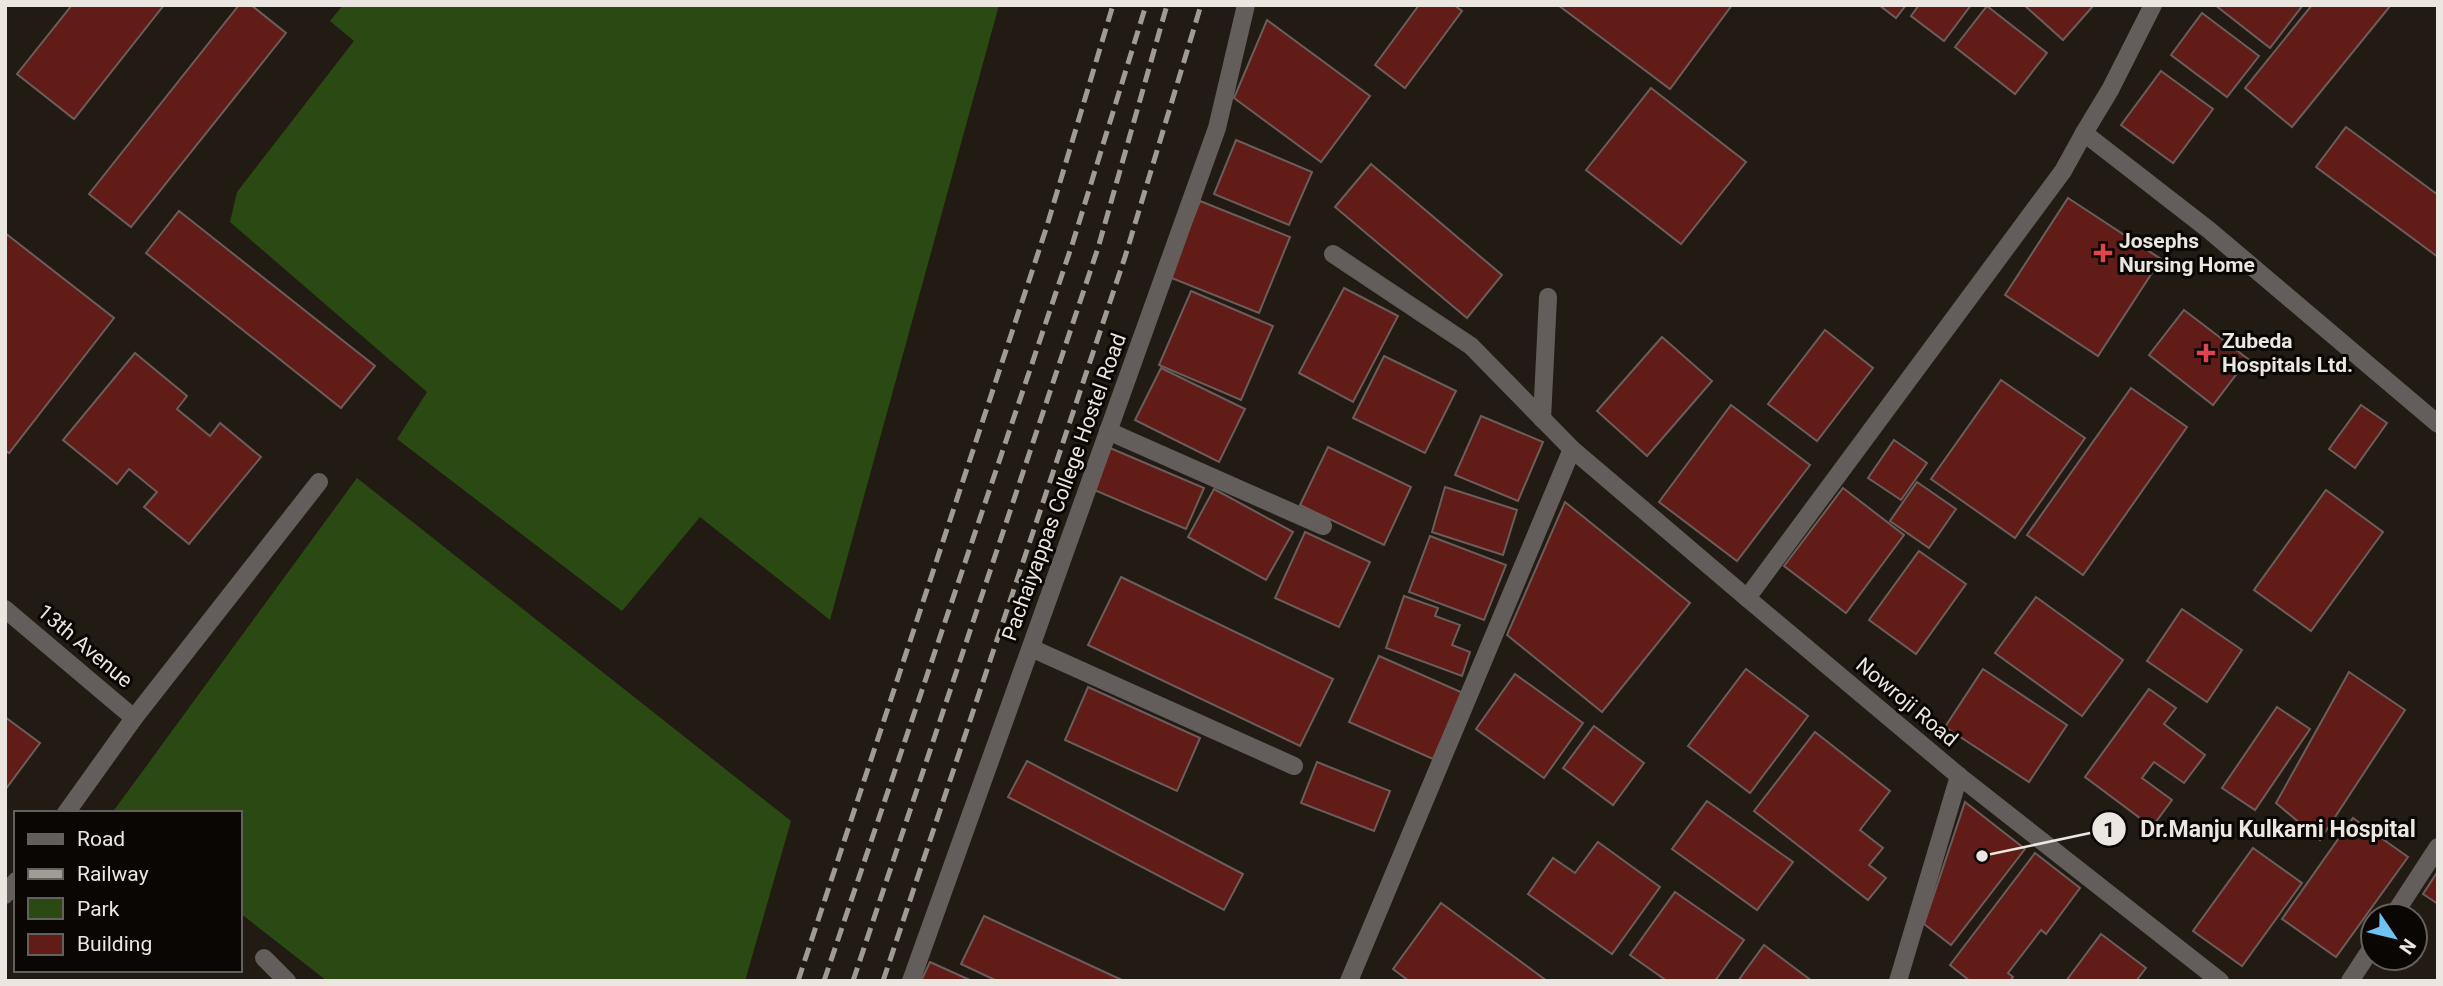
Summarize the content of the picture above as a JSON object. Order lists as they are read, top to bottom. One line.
{"streets":{"street":["Pachaiyappas College Hostel Road","13th Avenue","Nowroji Road"]},"places":{"health":["Josephs Nursing Home","Zubeda Hospitals Ltd."],"other":["Dr.Manju Kulkarni Hospital"]},"legend":["Road","Railway","Park","Building"],"north":"bottom right"}
